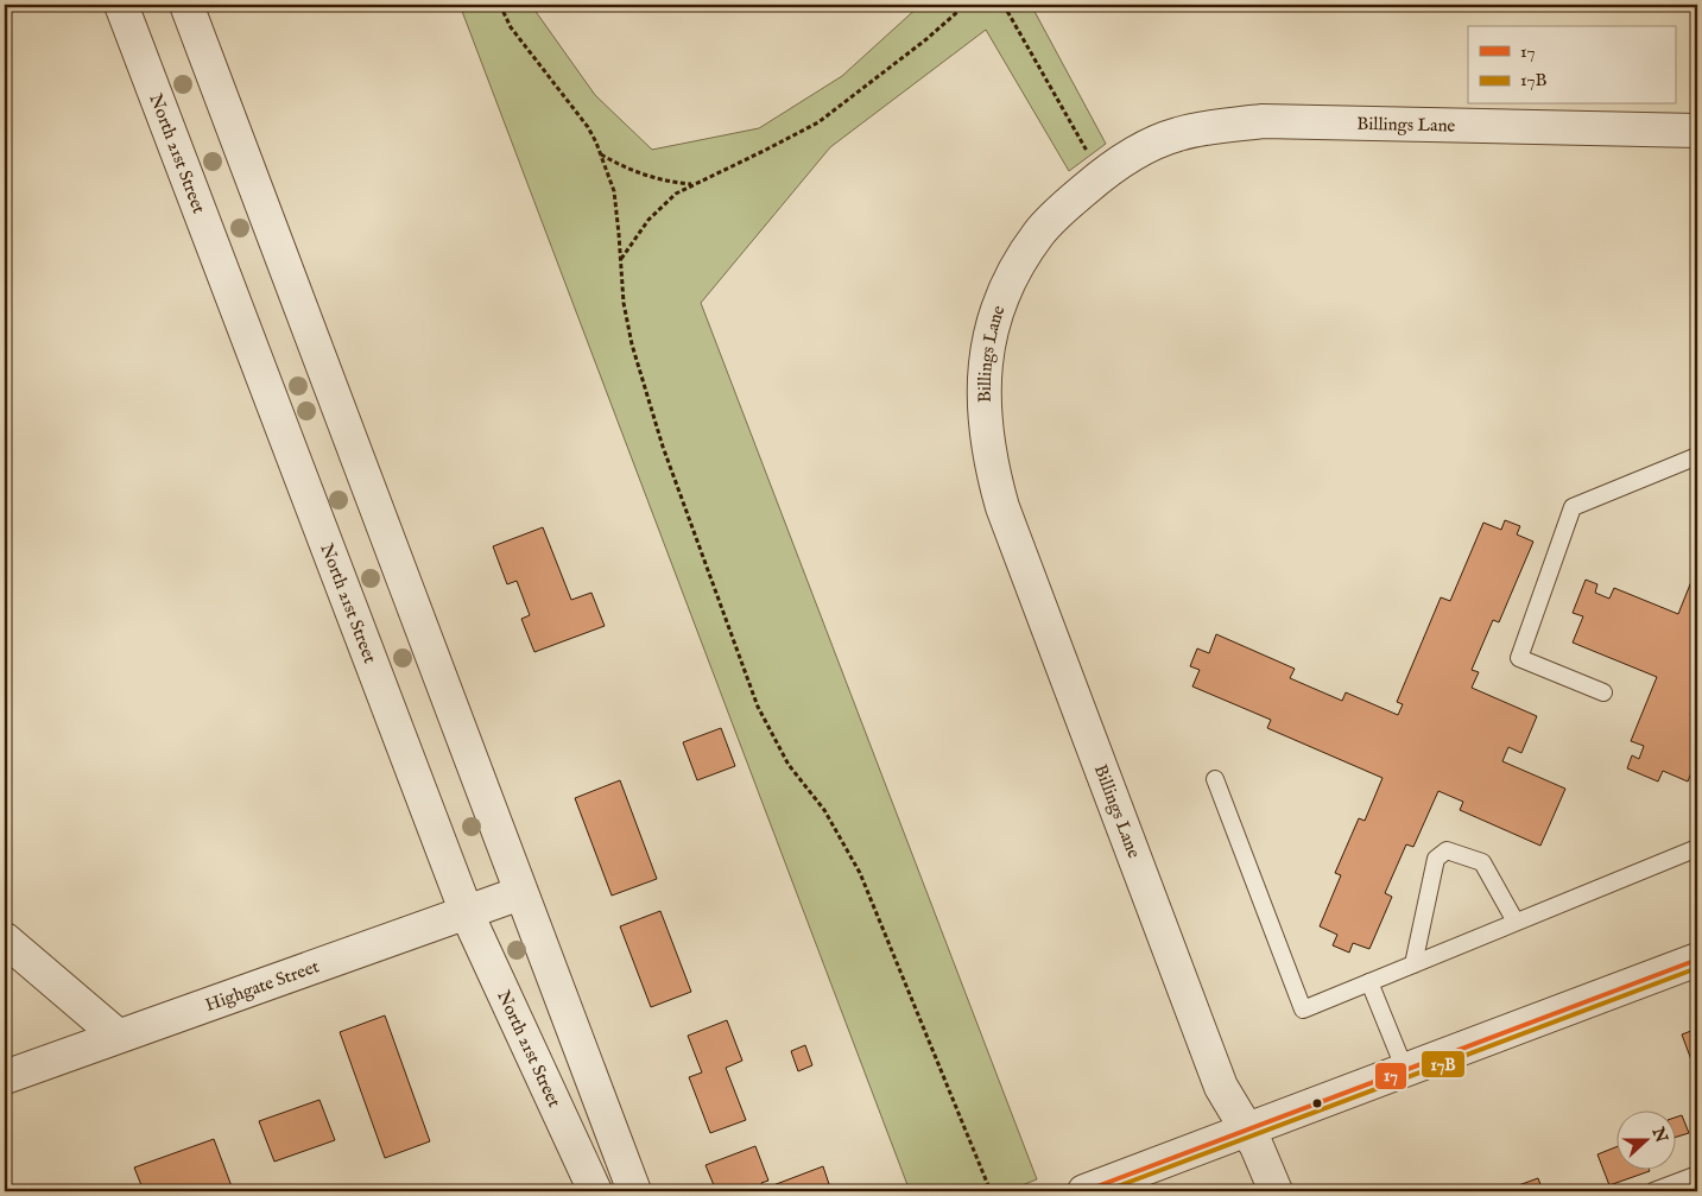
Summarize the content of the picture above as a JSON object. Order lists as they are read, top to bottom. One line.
{"streets":{"street":["Billings Lane","North 21st Street","Highgate Street"]},"crossings":[["North 21st Street","Highgate Street"]],"lines":["transit line 17","transit line 17B"],"legend":["17","17B"],"north":"right"}
